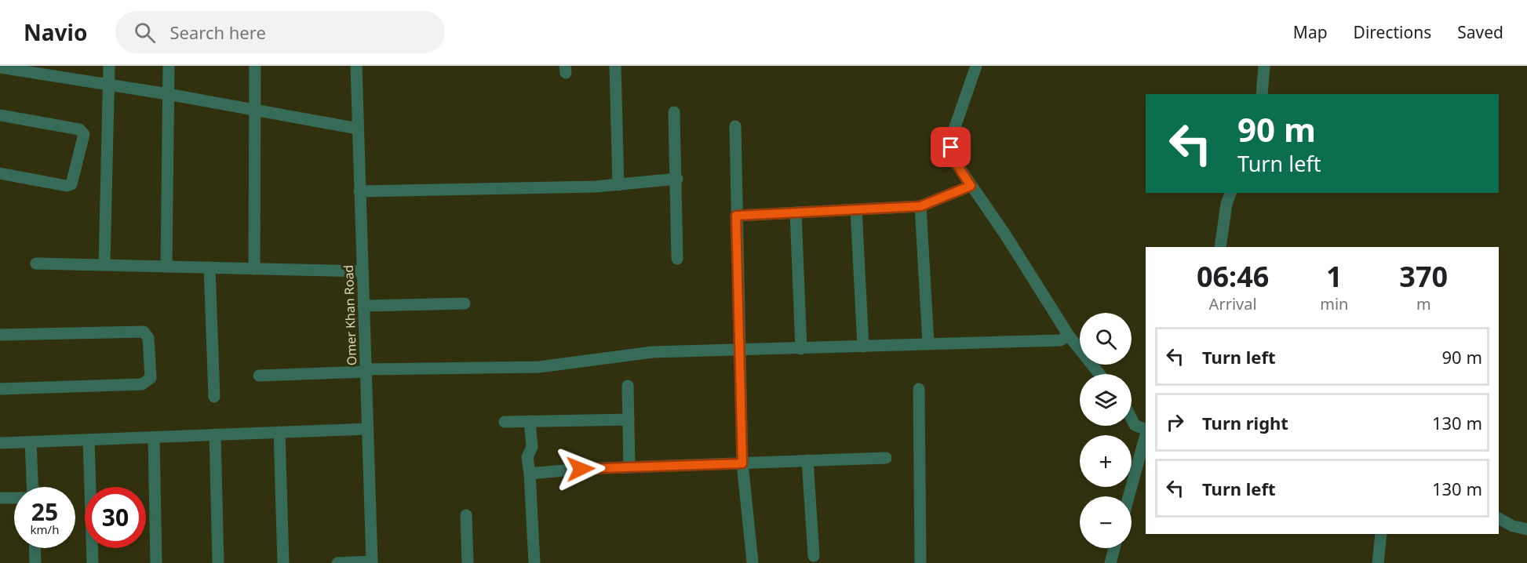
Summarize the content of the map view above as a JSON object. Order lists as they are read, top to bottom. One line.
{"streets":{"street":["Omer Khan Road"]},"page":{"header":"Navio","search":"Search here","nav":["Map","Directions","Saved"],"turn":["90 m","Turn left"],"eta":["06:46","Arrival","1","min","370","m"],"map_buttons":["+","−"],"list":[{"name":"Turn left","value":"90 m"},{"name":"Turn right","value":"130 m"},{"name":"Turn left","value":"130 m"}],"speed":"25 km/h","limit":"30"}}
